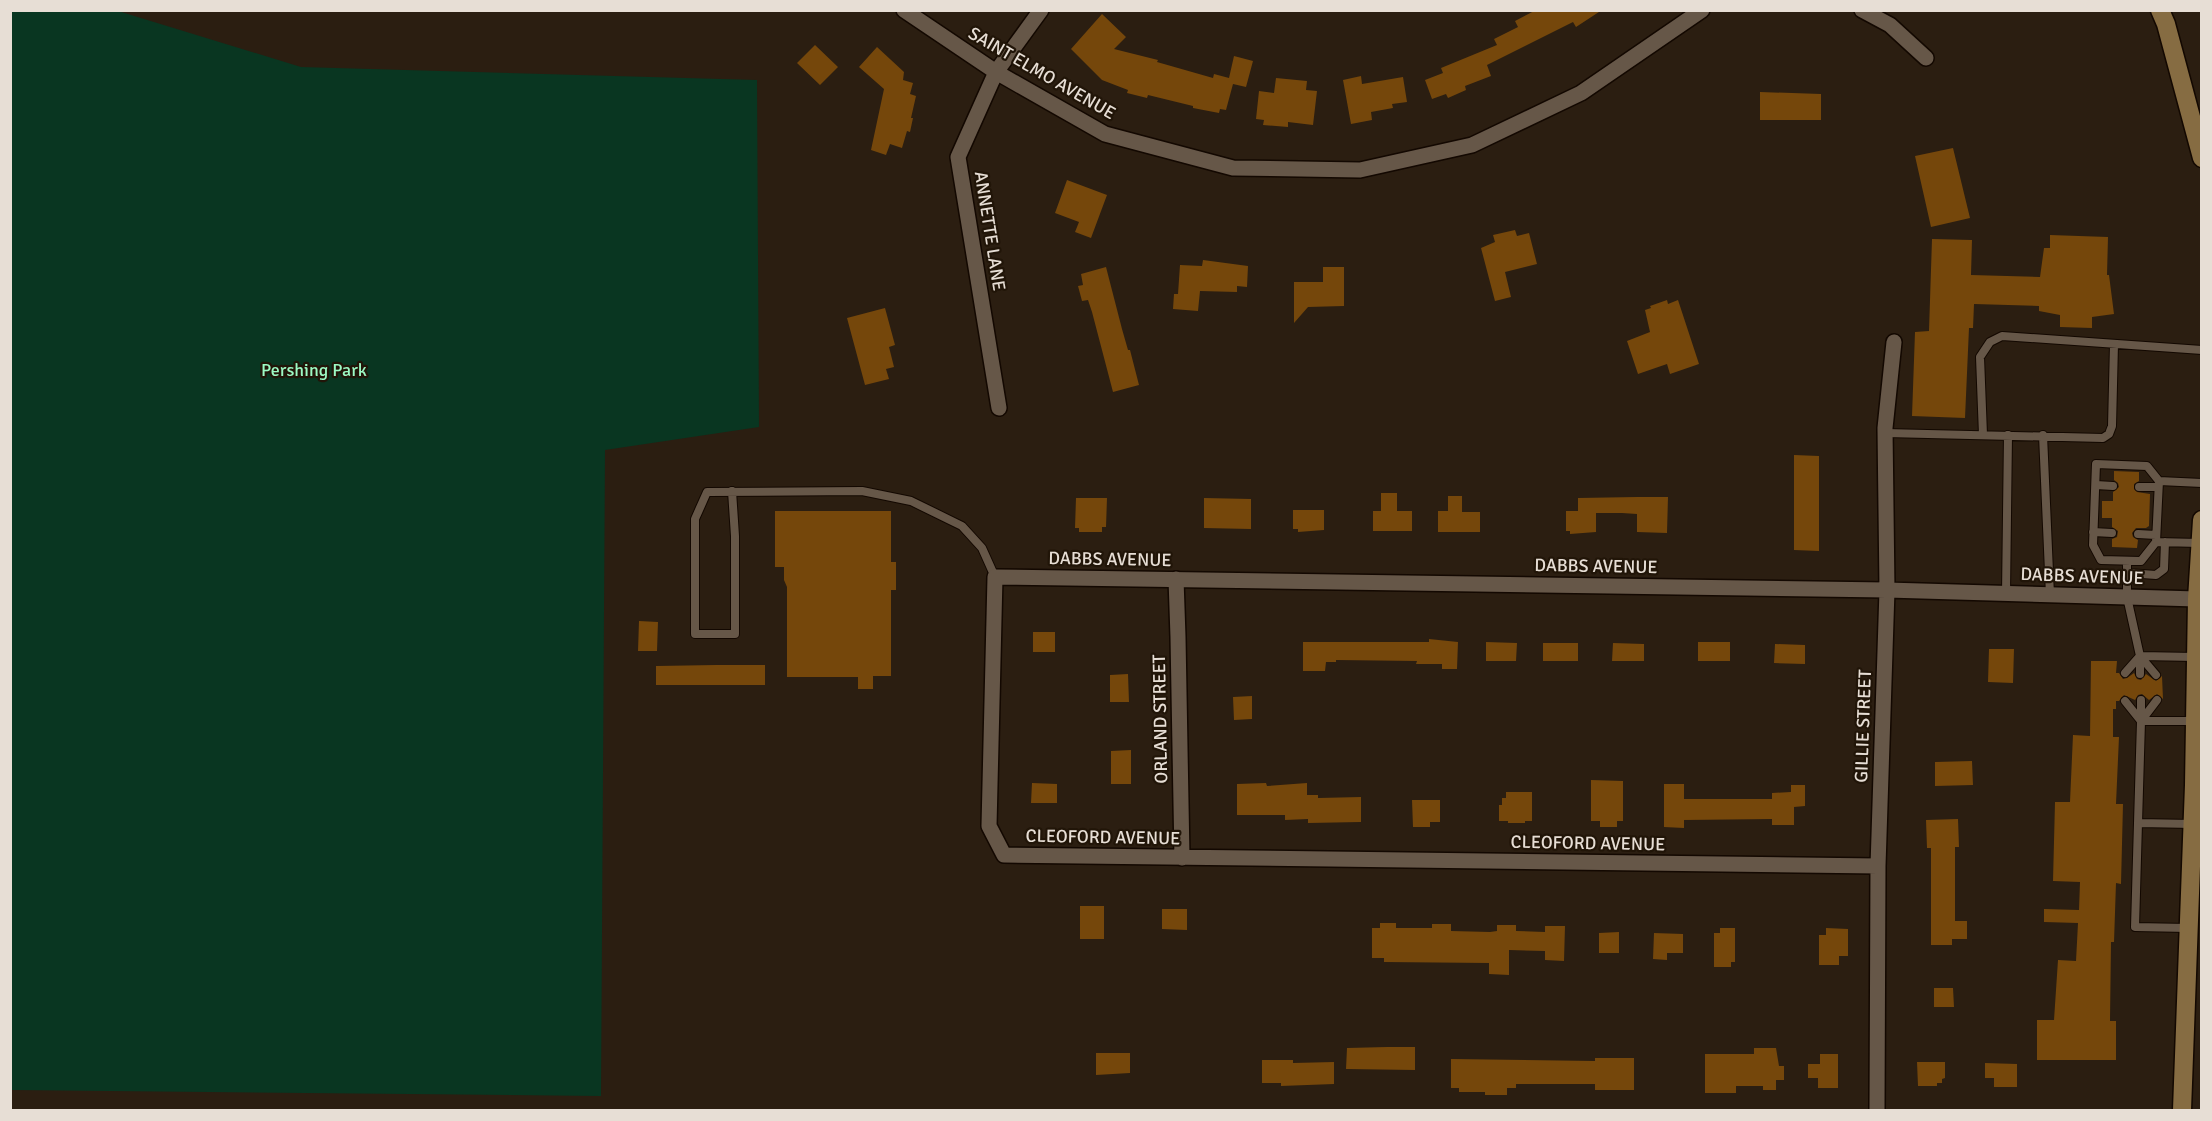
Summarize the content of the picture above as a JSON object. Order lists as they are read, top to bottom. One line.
{"streets":{"street":["SAINT ELMO AVENUE","ANNETTE LANE","DABBS AVENUE","ORLAND STREET","GILLIE STREET","CLEOFORD AVENUE"]},"crossings":[["SAINT ELMO AVENUE","ANNETTE LANE"],["DABBS AVENUE","ORLAND STREET"],["DABBS AVENUE","GILLIE STREET"],["DABBS AVENUE","CLEOFORD AVENUE"],["ORLAND STREET","CLEOFORD AVENUE"],["GILLIE STREET","CLEOFORD AVENUE"]],"parks":["Pershing Park"]}
